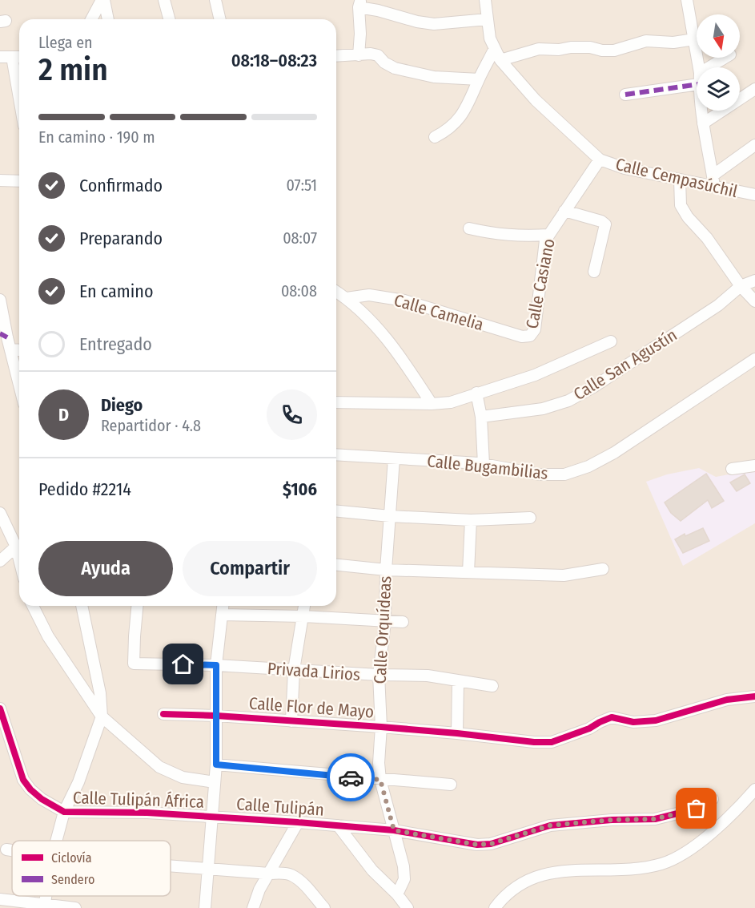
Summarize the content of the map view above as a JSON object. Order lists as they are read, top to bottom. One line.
{"streets":{"street":["Calle Cempasúchil","Calle Casiano","Calle Camelia","Calle San Agustín","Calle Bugambilias","Calle Orquídeas","Privada Lirios","Calle Flor de Mayo","Calle Tulipán África","Calle Tulipán"]},"crossings":[["Calle Cempasúchil","Calle Casiano"],["Calle Casiano","Calle Camelia"],["Calle Bugambilias","Calle Orquídeas"],["Calle Orquídeas","Privada Lirios"],["Calle Orquídeas","Calle Flor de Mayo"],["Calle Orquídeas","Calle Tulipán"],["Calle Tulipán África","Calle Tulipán"]],"legend":["Ciclovía","Sendero"],"north":"bottom","page":{"heading":["2 min","Llega en","08:18–08:23"],"panel":["Diego","Repartidor · 4.8","Pedido #2214","$106"],"bar":"En camino · 190 m","list":[["Confirmado","07:51"],["Preparando","08:07"],["En camino","08:08"],"Entregado"],"round":"D","buttons":["Ayuda","Compartir"]}}
